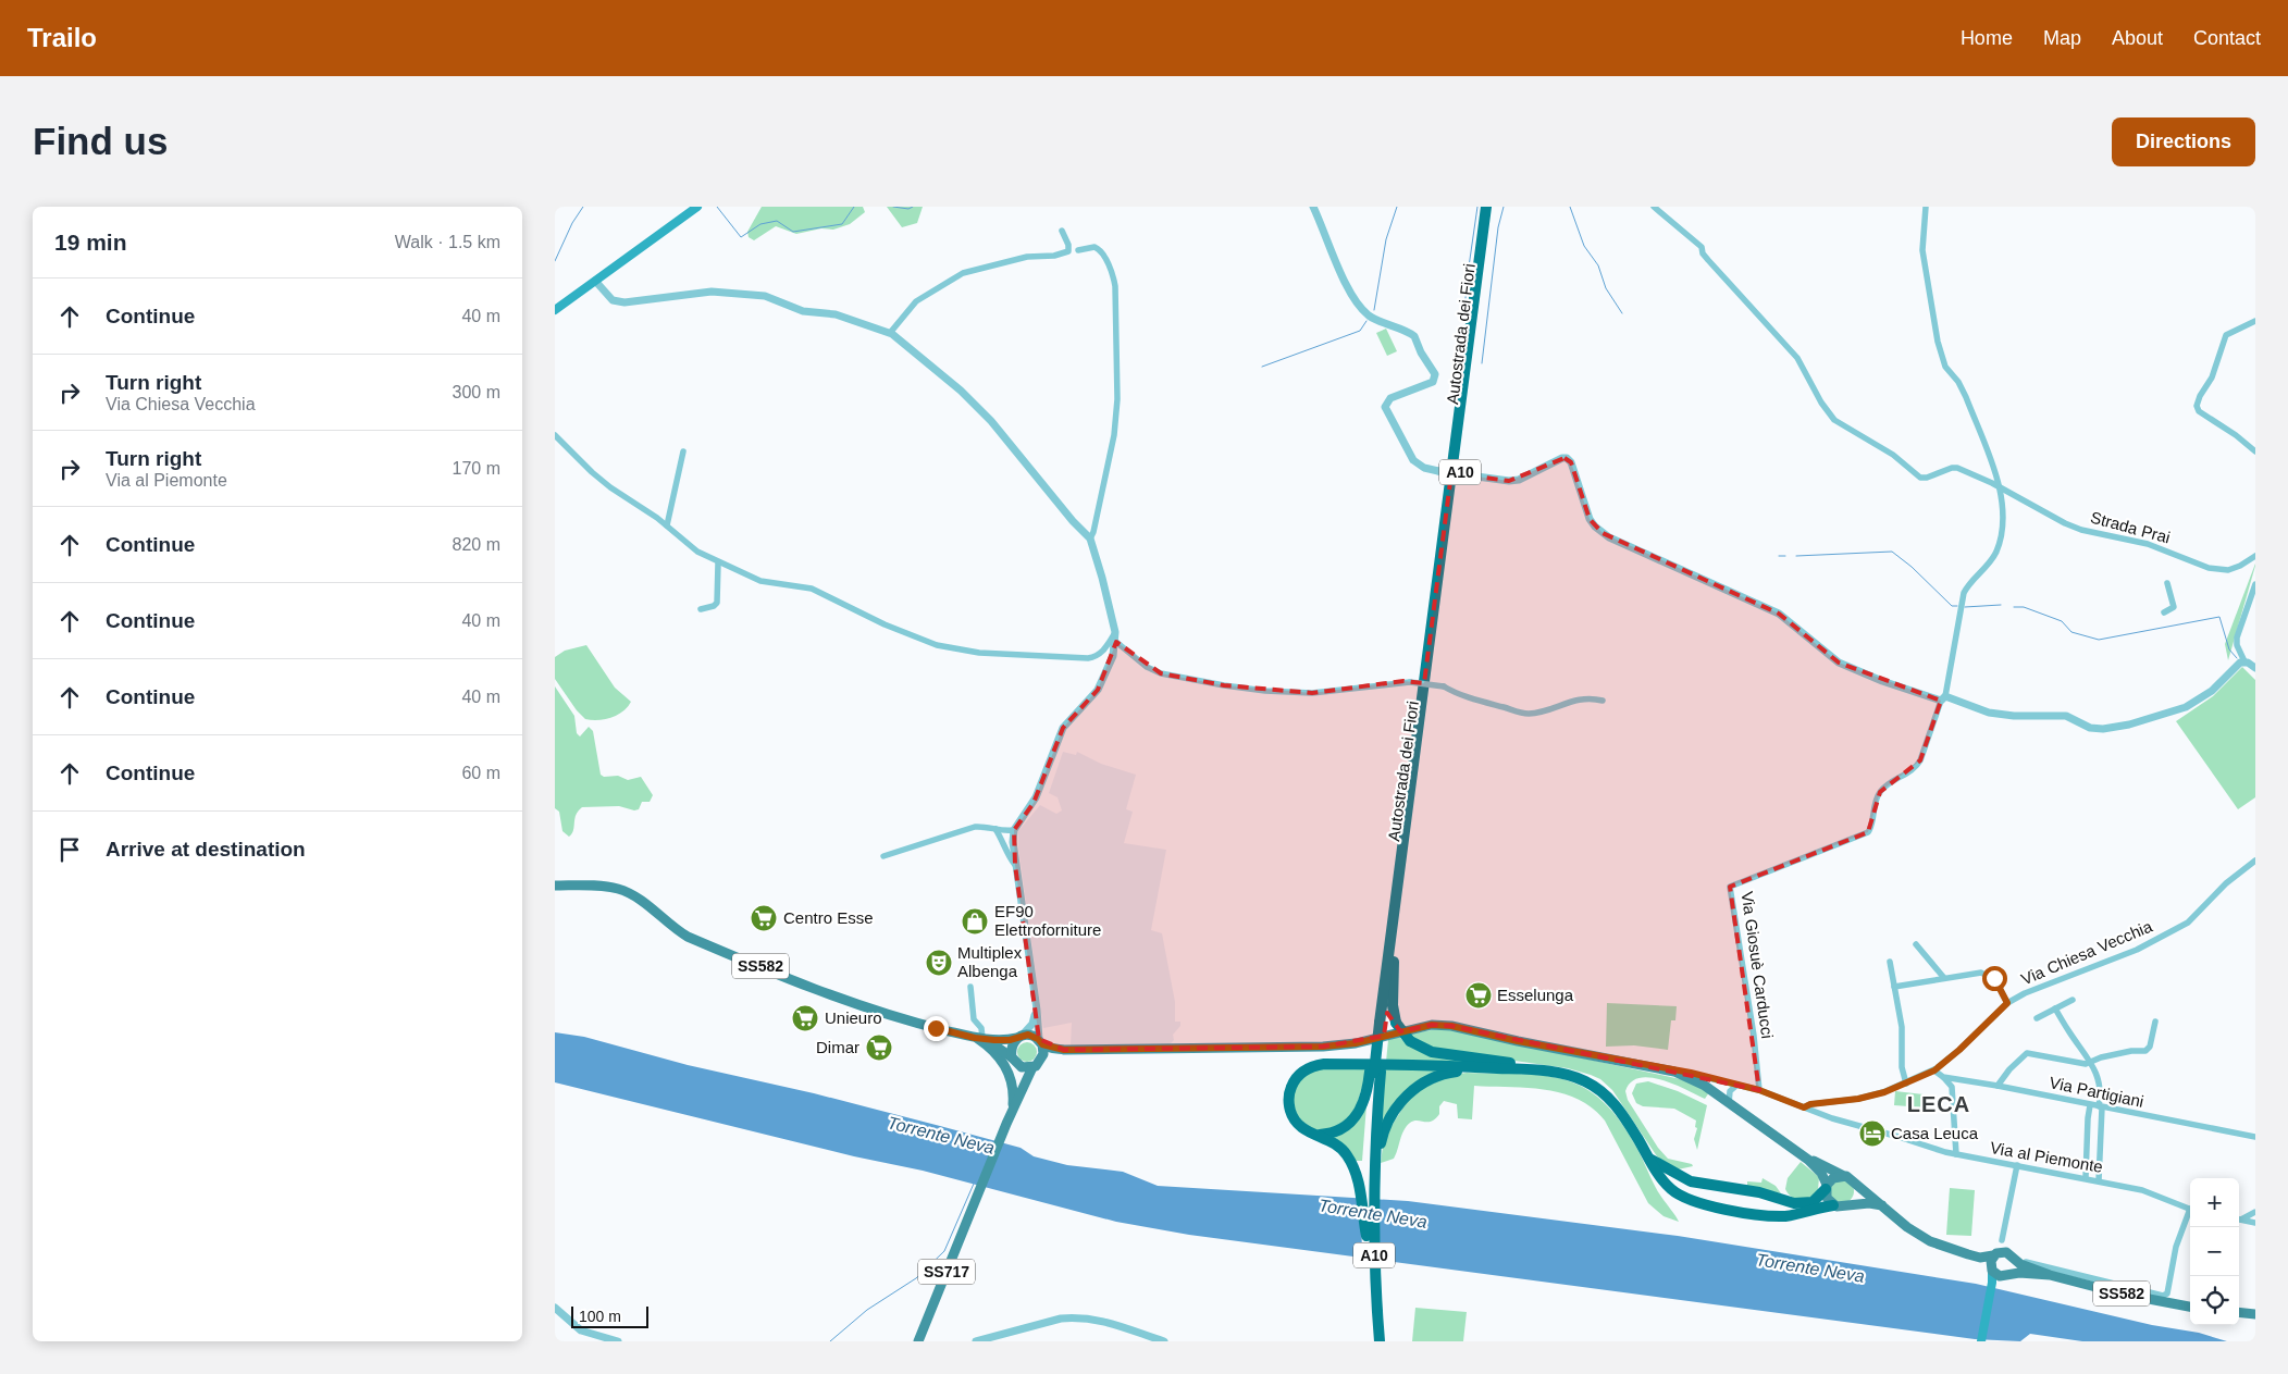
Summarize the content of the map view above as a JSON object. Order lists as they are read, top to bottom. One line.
{"streets":{"highway":["Autostrada dei Fiori","A10"],"main road":["SS582","SS717"],"street":["Strada Prai","Via Chiesa Vecchia","Via Giosuè Carducci","Via Partigiani","Via al Piemonte"]},"crossings":[["Strada Prai","Via Giosuè Carducci"],["Via Chiesa Vecchia","Via Partigiani"],["Via Chiesa Vecchia","Via al Piemonte"],["Via Giosuè Carducci","Via al Piemonte"],["SS582","SS717"]],"districts":["LECA"],"water":["Torrente Neva"],"places":{"supermarket":["Centro Esse","Esselunga","Unieuro","Dimar"],"shop":["EF90 Elettroforniture"],"theatre":["Multiplex Albenga"],"hotel":["Casa Leuca"]},"scale_bar":"100 m","page":{"header":"Trailo","nav":["Home","Map","About","Contact"],"buttons":"Directions","title":"Find us","heading":["19 min","Walk · 1.5 km"],"list":[["Continue","40 m"],["Turn right","Via Chiesa Vecchia","300 m"],["Turn right","Via al Piemonte","170 m"],["Continue","820 m"],["Continue","40 m"],["Continue","40 m"],["Continue","60 m"],"Arrive at destination"],"map_buttons":["+","−"],"scale":"100 m"}}
